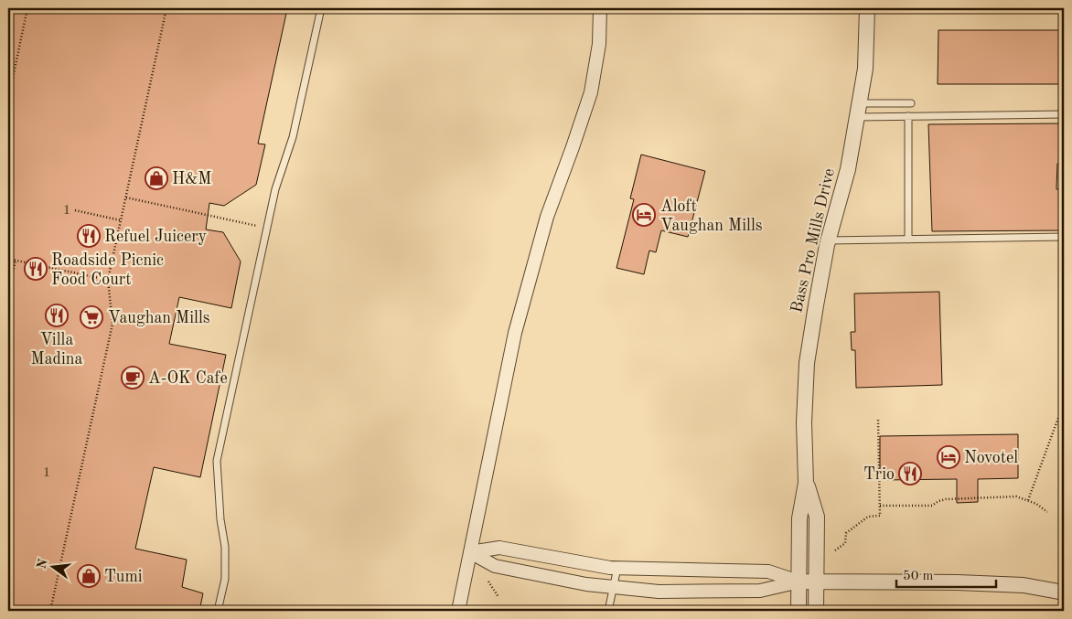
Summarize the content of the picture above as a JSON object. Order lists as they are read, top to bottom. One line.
{"streets":{"street":["Bass Pro Mills Drive"]},"places":{"shop":["H&M","Tumi"],"hotel":["Aloft Vaughan Mills","Novotel"],"restaurant":["Refuel Juicery","Roadside Picnic Food Court","Villa Madina","Trio"],"supermarket":["Vaughan Mills"],"cafe":["A-OK Cafe"]},"house_numbers":["1","1"],"scale_bar":"50 m","north":"left"}
